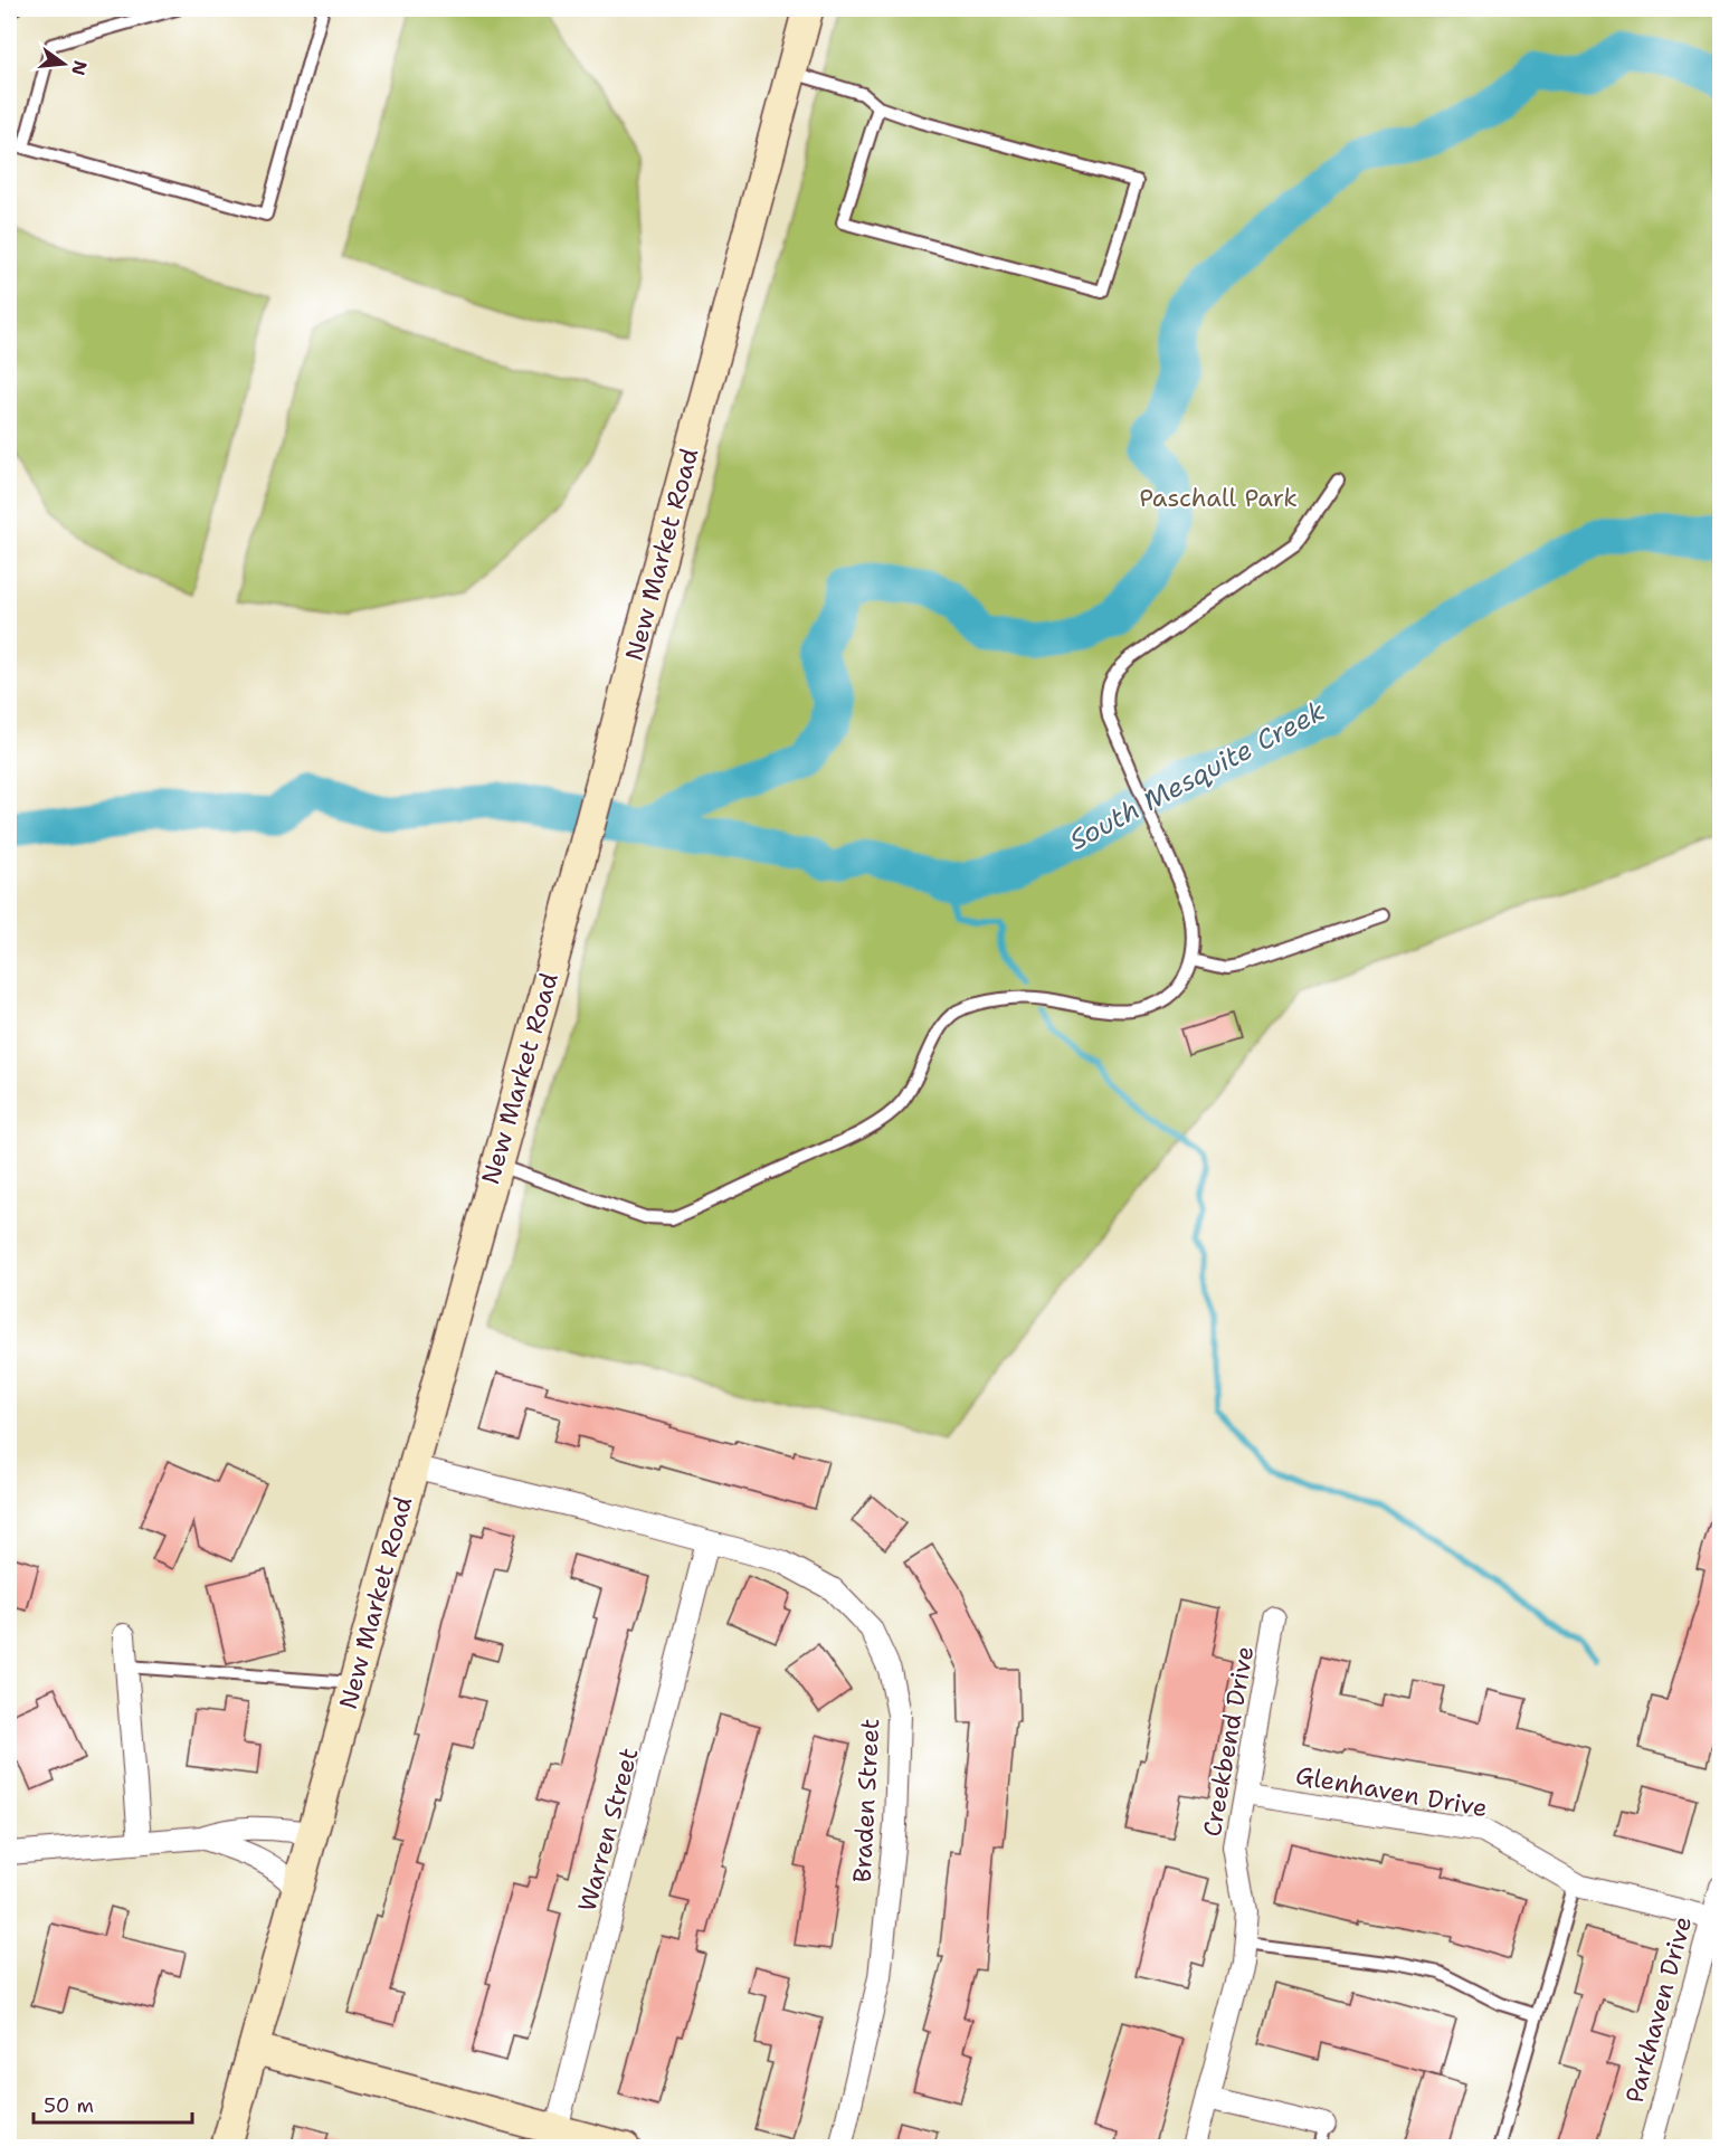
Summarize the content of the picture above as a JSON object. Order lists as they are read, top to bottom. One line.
{"streets":{"street":["New Market Road","Creekbend Drive","Glenhaven Drive","Braden Street","Warren Street","Parkhaven Drive"]},"crossings":[["New Market Road","Braden Street"],["Creekbend Drive","Glenhaven Drive"],["Glenhaven Drive","Parkhaven Drive"],["Braden Street","Warren Street"]],"water":["South Mesquite Creek"],"parks":["Paschall Park"],"scale_bar":"50 m","north":"right"}
